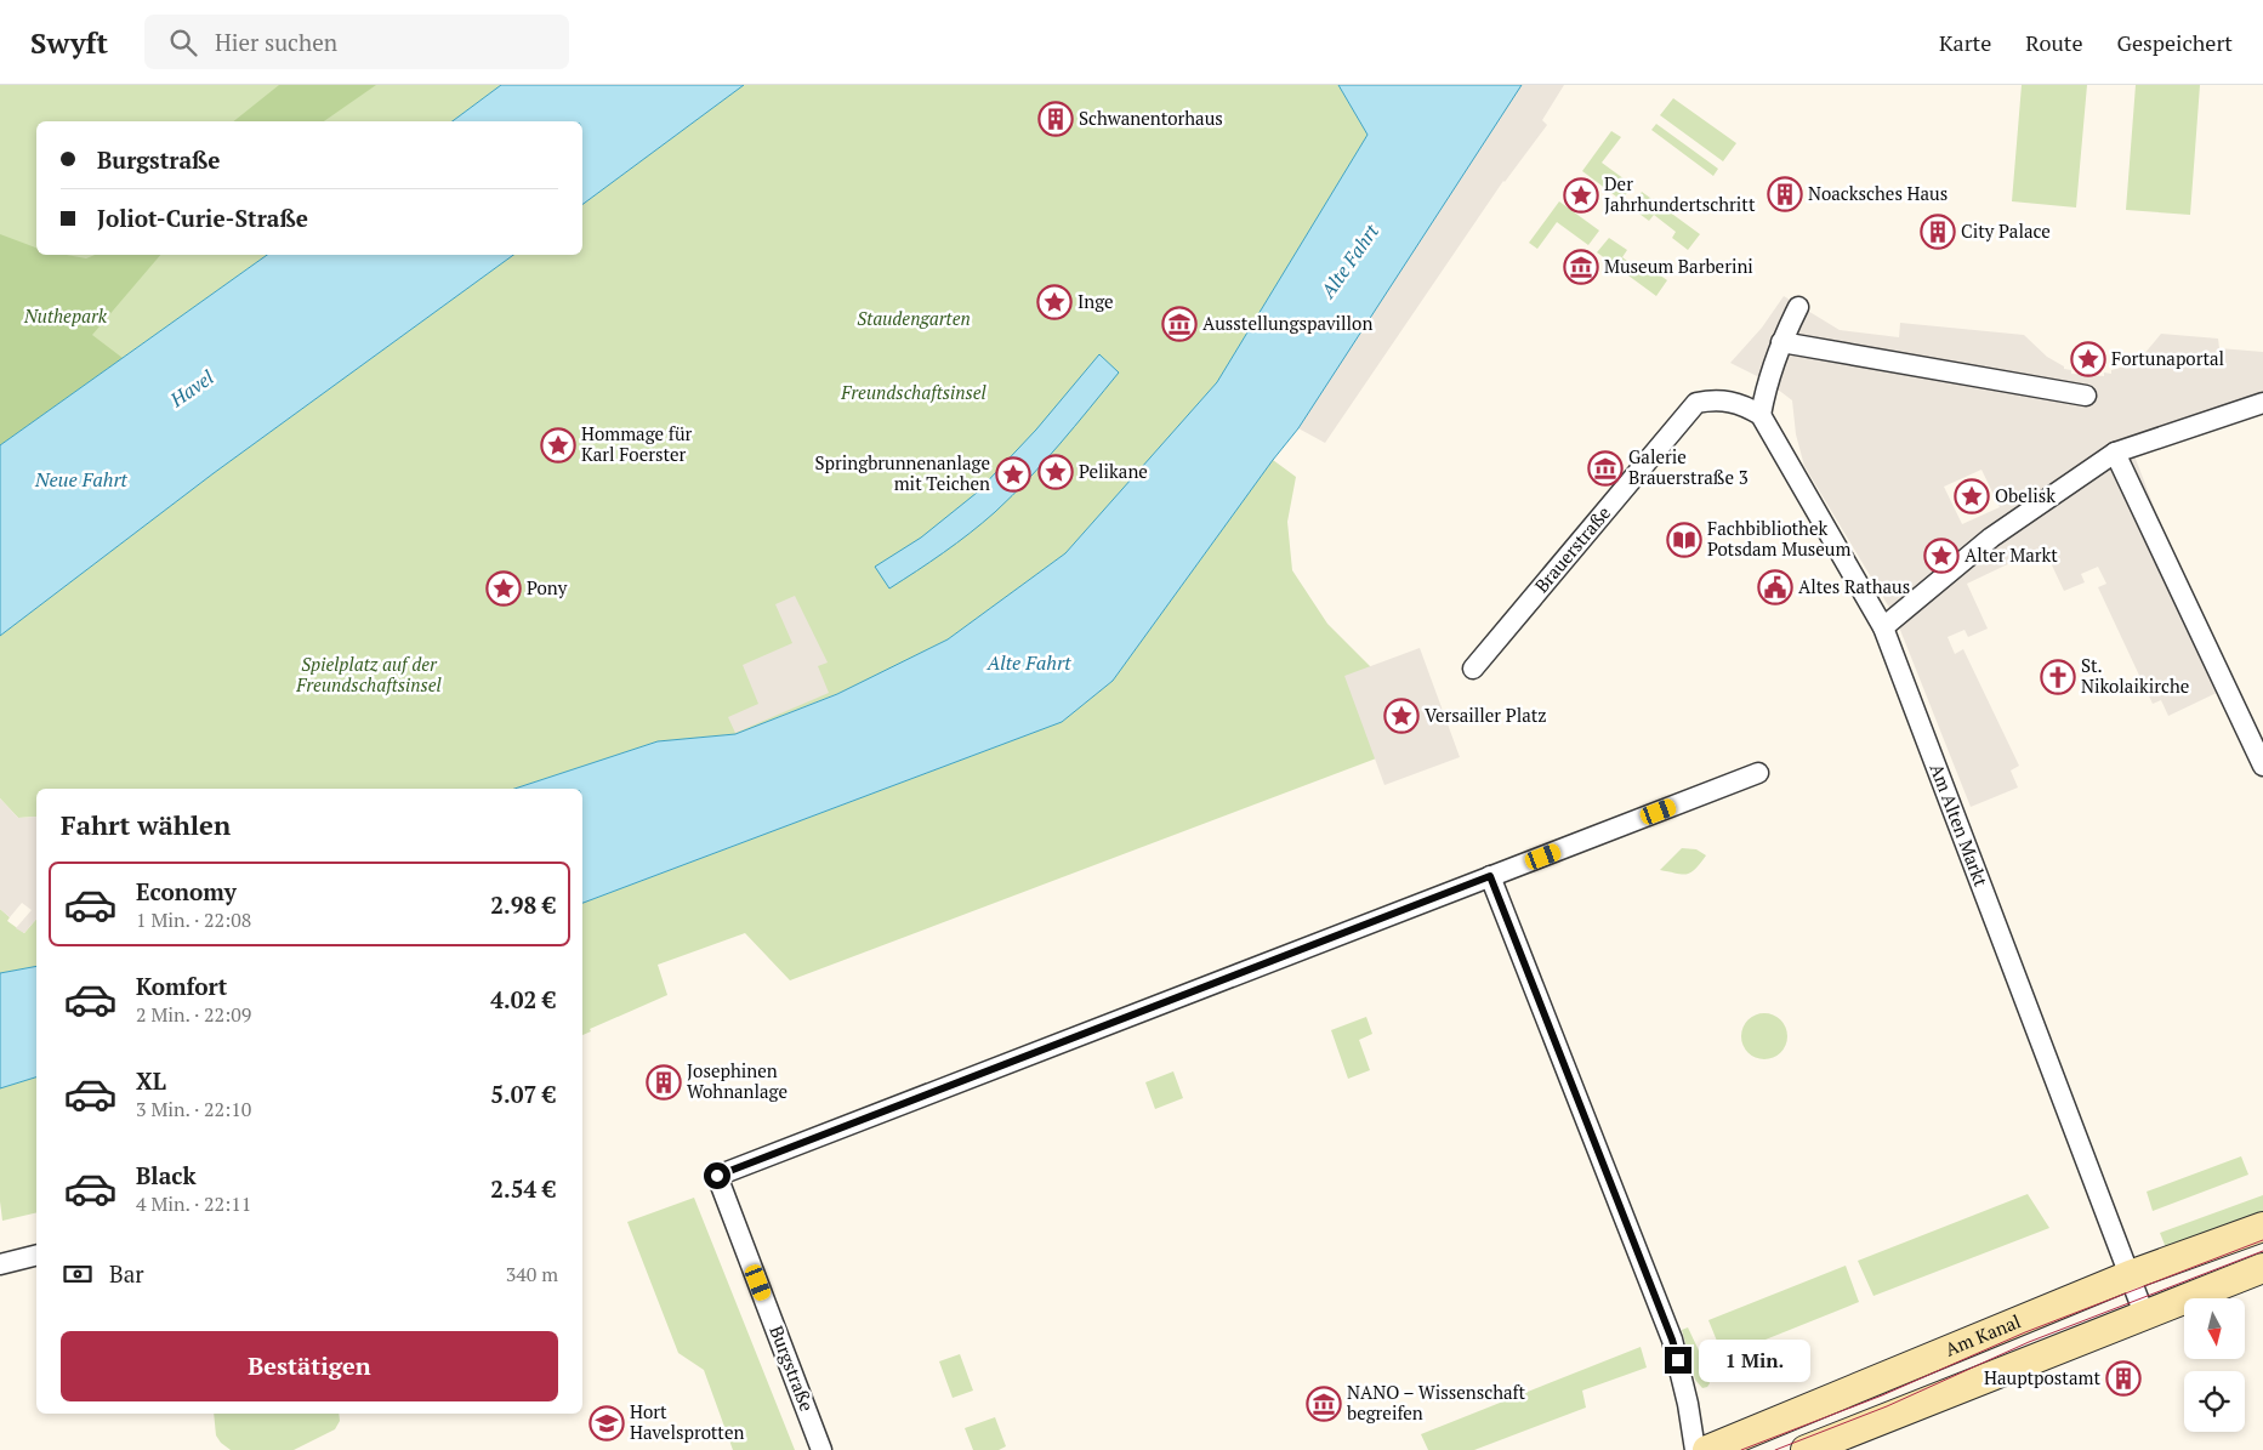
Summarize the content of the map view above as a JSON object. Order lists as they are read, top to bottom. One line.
{"streets":{"street":["Brauerstraße","Am Alten Markt","Am Kanal","Burgstraße"]},"crossings":[["Brauerstraße","Am Alten Markt"],["Am Alten Markt","Am Kanal"]],"water":["Alte Fahrt","Havel","Neue Fahrt"],"parks":["Nuthepark","Staudengarten","Freundschaftsinsel","Spielplatz auf der Freundschaftsinsel"],"places":{"building":["Schwanentorhaus","Noacksches Haus","City Palace","Josephinen Wohnanlage","Hauptpostamt"],"place":["Der Jahrhundertschritt","Inge","Fortunaportal","Hommage für Karl Foerster","Pelikane","Springbrunnenanlage mit Teichen","Obelisk","Alter Markt","Pony","Versailler Platz"],"museum":["Museum Barberini","Ausstellungspavillon","Galerie Brauerstraße 3","NANO – Wissenschaft begreifen"],"library":["Fachbibliothek Potsdam Museum"],"public building":["Altes Rathaus"],"church":["St. Nikolaikirche"],"school or university":["Hort Havelsprotten"]},"north":"bottom","page":{"header":"Swyft","search":"Hier suchen","nav":["Karte","Route","Gespeichert"],"banner":["Burgstraße","Joliot-Curie-Straße"],"heading":"Fahrt wählen","list":[{"name":"Economy","note":"1 Min. · 22:08","value":"2.98 €"},{"name":"Komfort","note":"2 Min. · 22:09","value":"4.02 €"},{"name":"XL","note":"3 Min. · 22:10","value":"5.07 €"},{"name":"Black","note":"4 Min. · 22:11","value":"2.54 €"}],"pay":["Bar","340 m"],"buttons":"Bestätigen","bubble":"1 Min."}}
